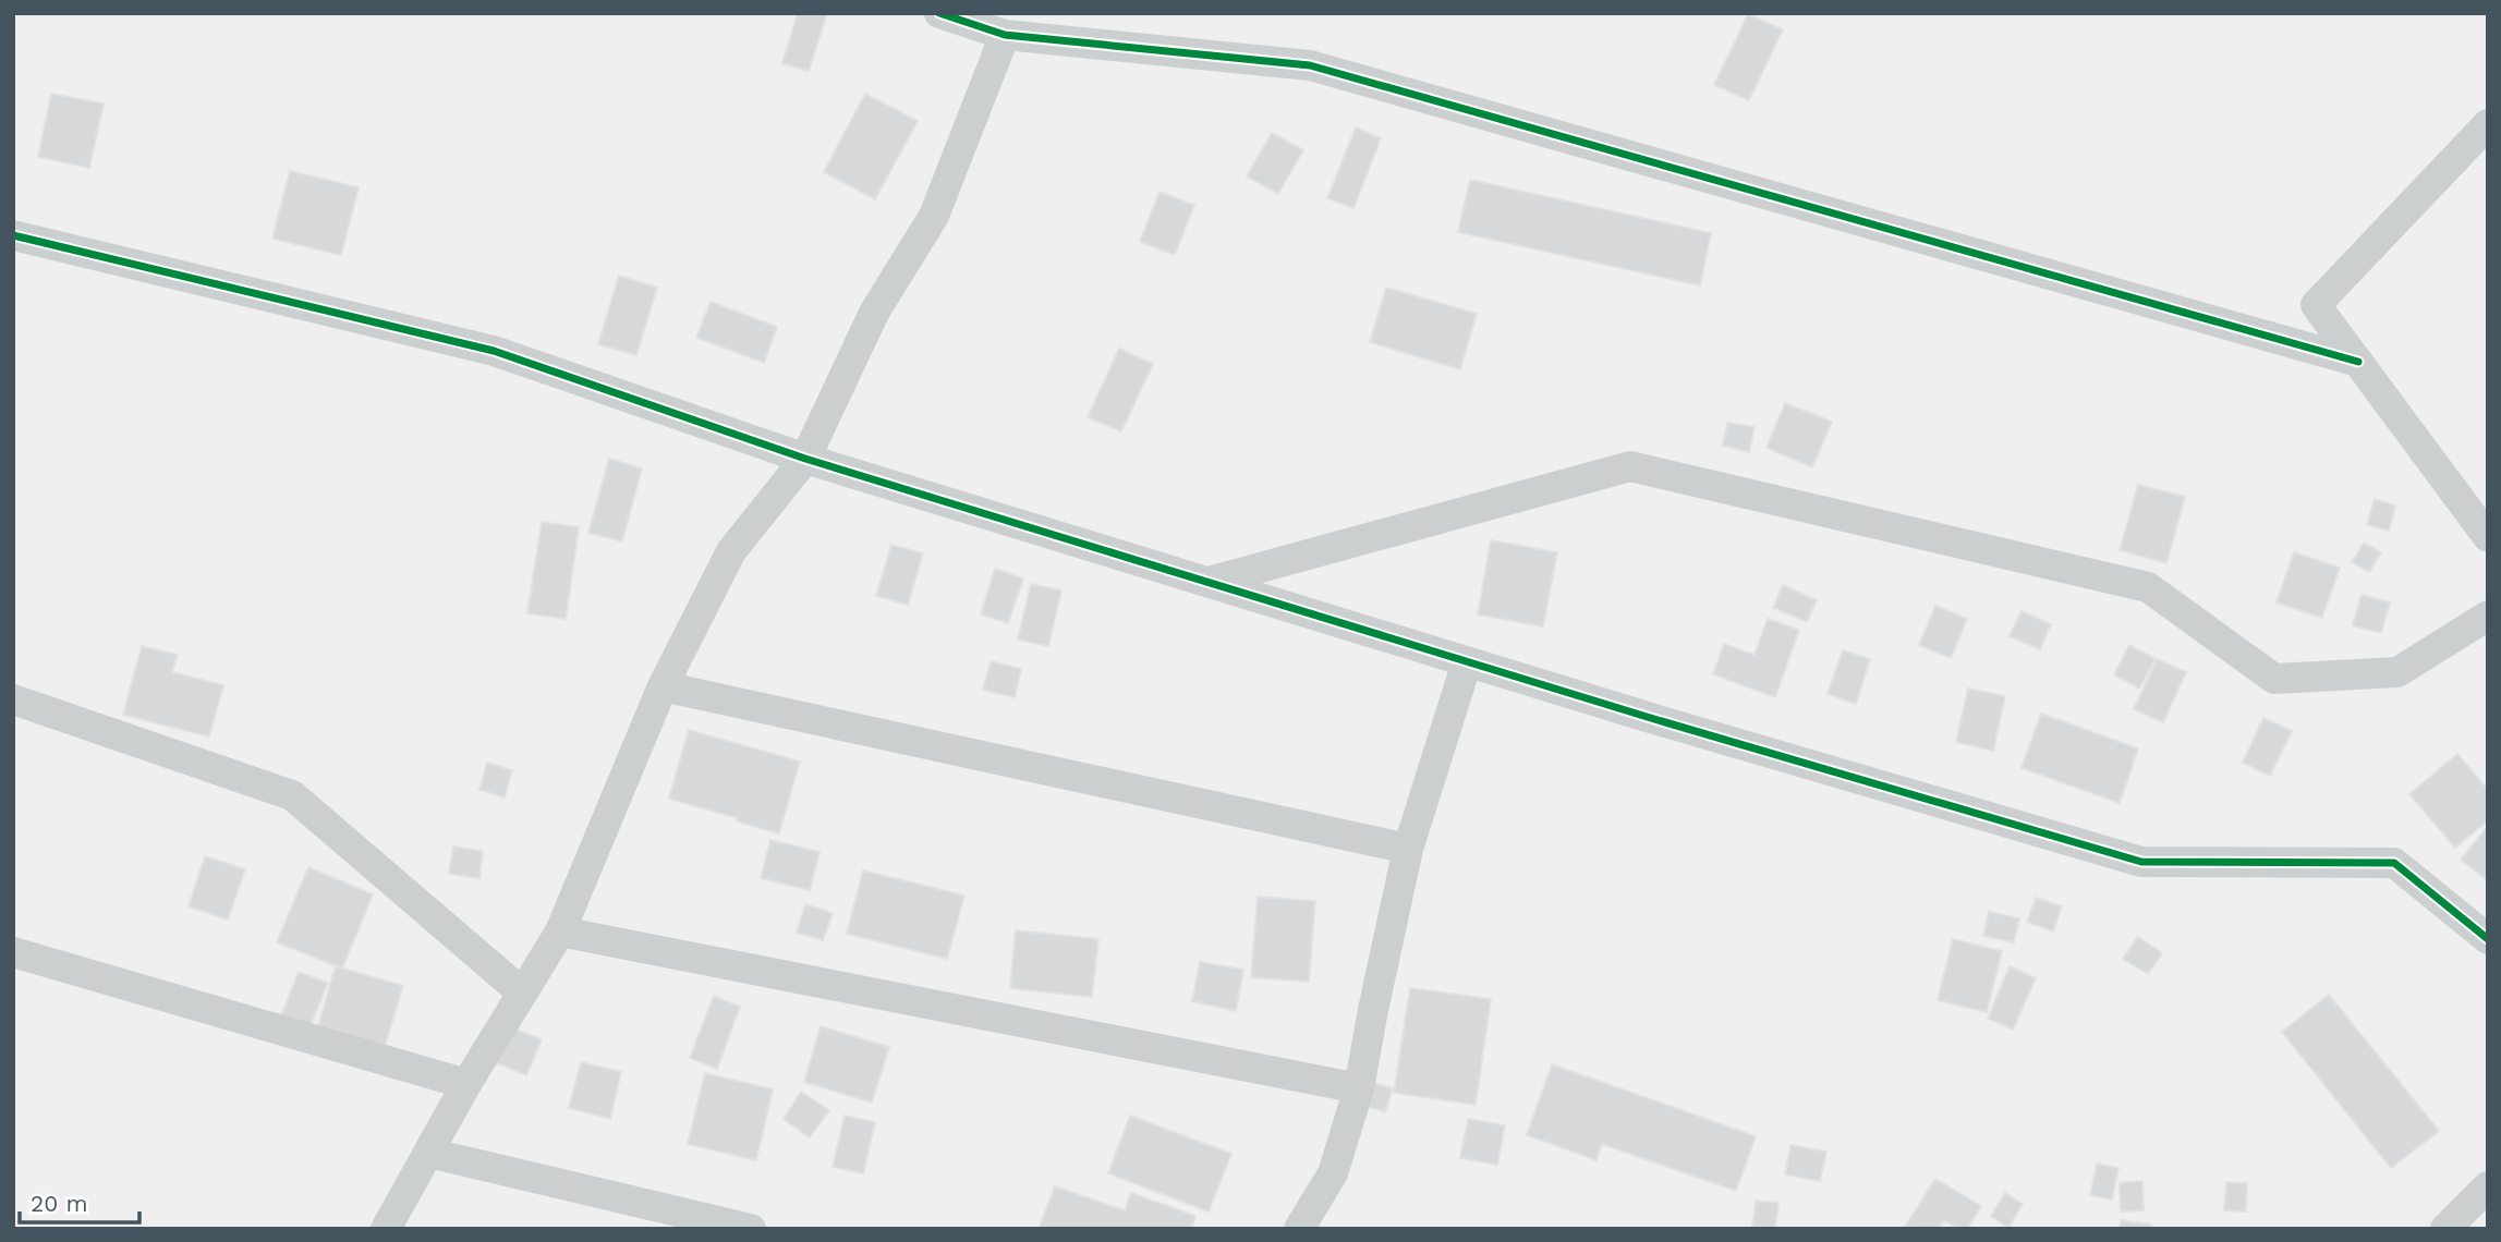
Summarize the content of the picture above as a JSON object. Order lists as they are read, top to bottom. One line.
{"scale_bar":"20 m"}
